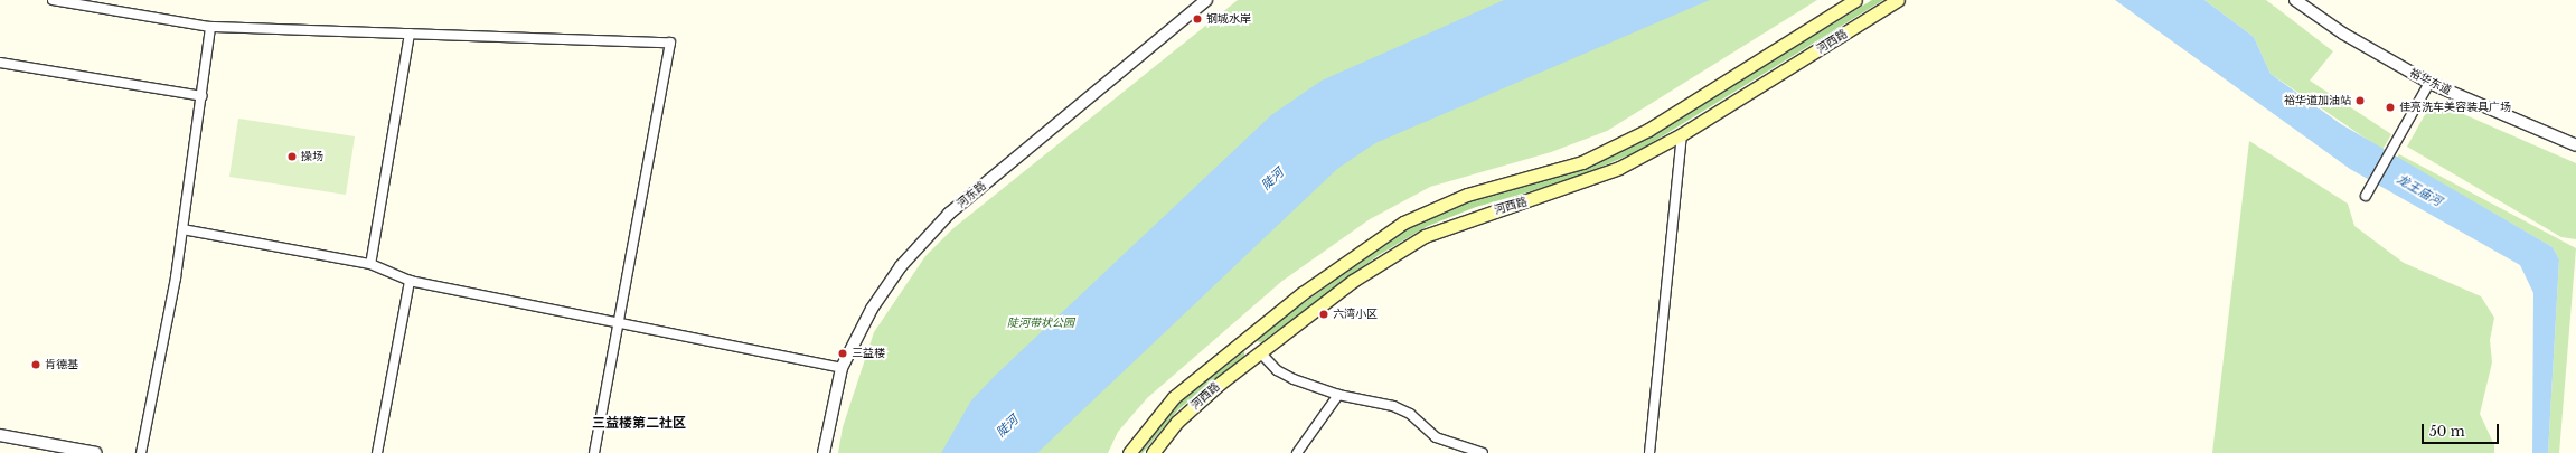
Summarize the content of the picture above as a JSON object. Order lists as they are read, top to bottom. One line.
{"streets":{"main road":["河西路"],"street":["裕华东道","河东路"]},"districts":["三益楼第二社区"],"water":["陡河","龙王庙河"],"parks":["陡河带状公园"],"places":["钢城水岸","裕华道加油站","佳亮洗车美容装具广场","操场","六湾小区","三益楼","肯德基"],"scale_bar":"50 m"}
